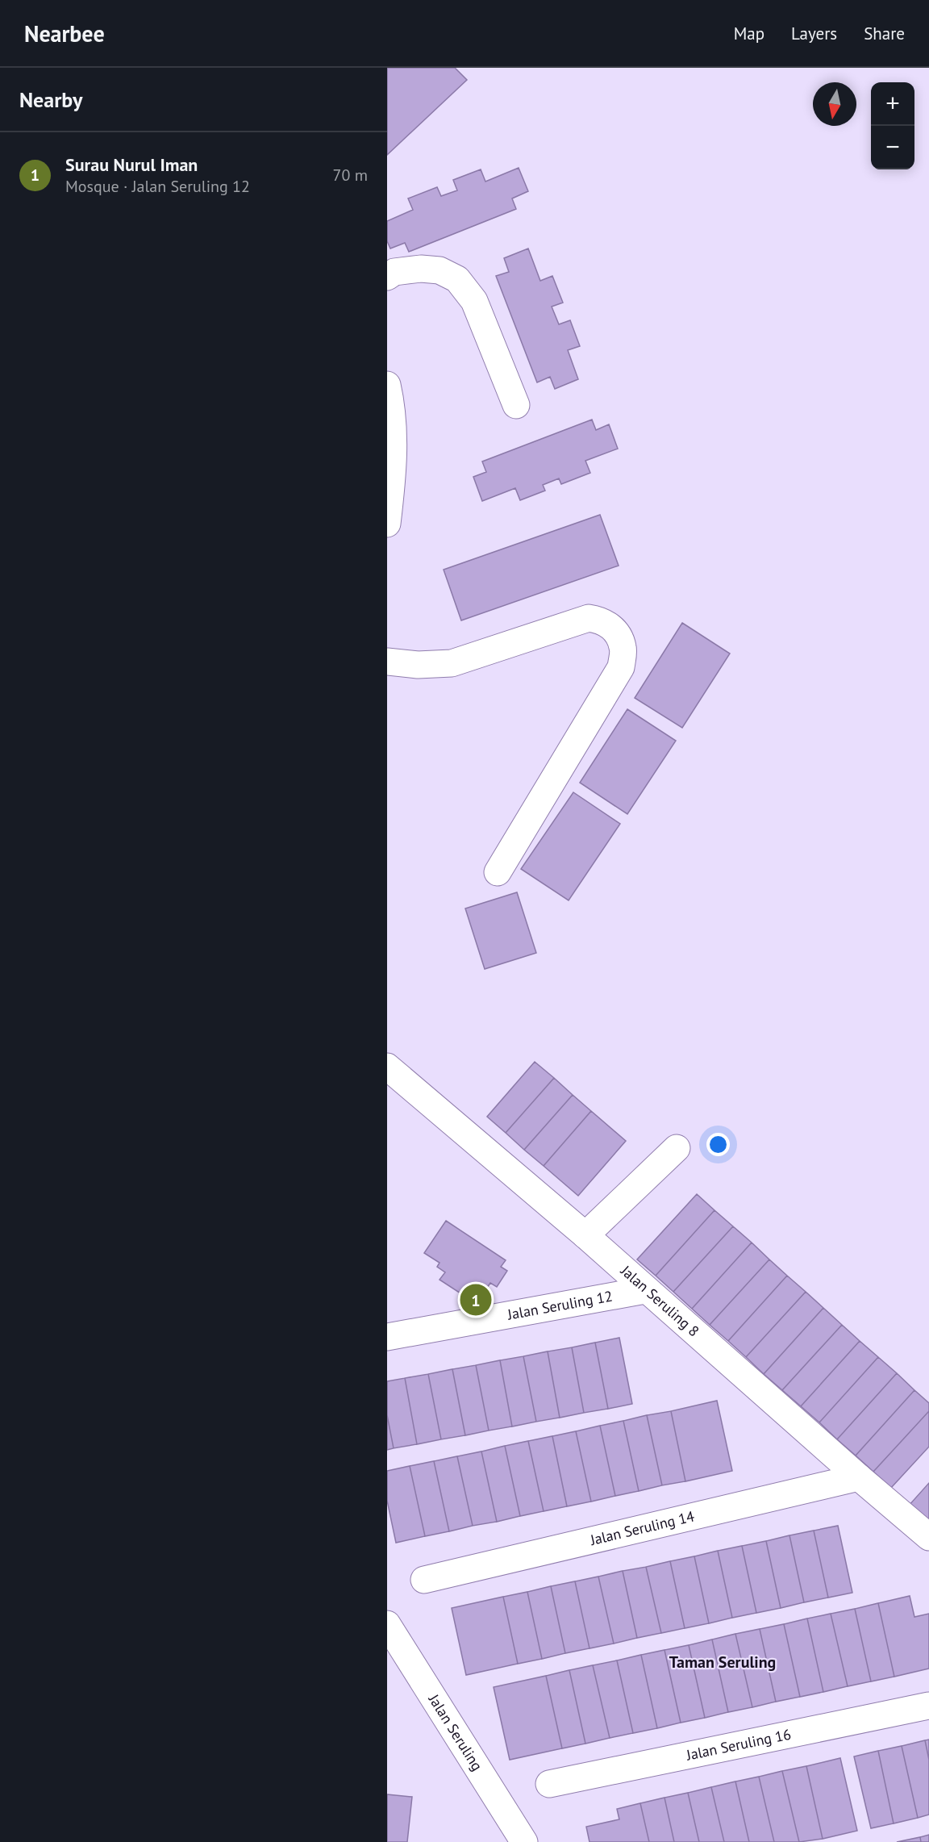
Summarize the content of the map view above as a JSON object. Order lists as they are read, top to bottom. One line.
{"streets":{"street":["Jalan Seruling 8","Jalan Seruling 12","Jalan Seruling 14","Jalan Seruling","Jalan Seruling 16"]},"crossings":[["Jalan Seruling 8","Jalan Seruling 12"],["Jalan Seruling 8","Jalan Seruling 14"]],"districts":["Taman Seruling"],"north":"bottom","page":{"header":"Nearbee","nav":["Map","Layers","Share"],"heading":"Nearby","map_buttons":["+","−"],"list":[{"mark":"1","name":"Surau Nurul Iman","note":"Mosque · Jalan Seruling 12","value":"70 m"}],"pins":"1"}}
